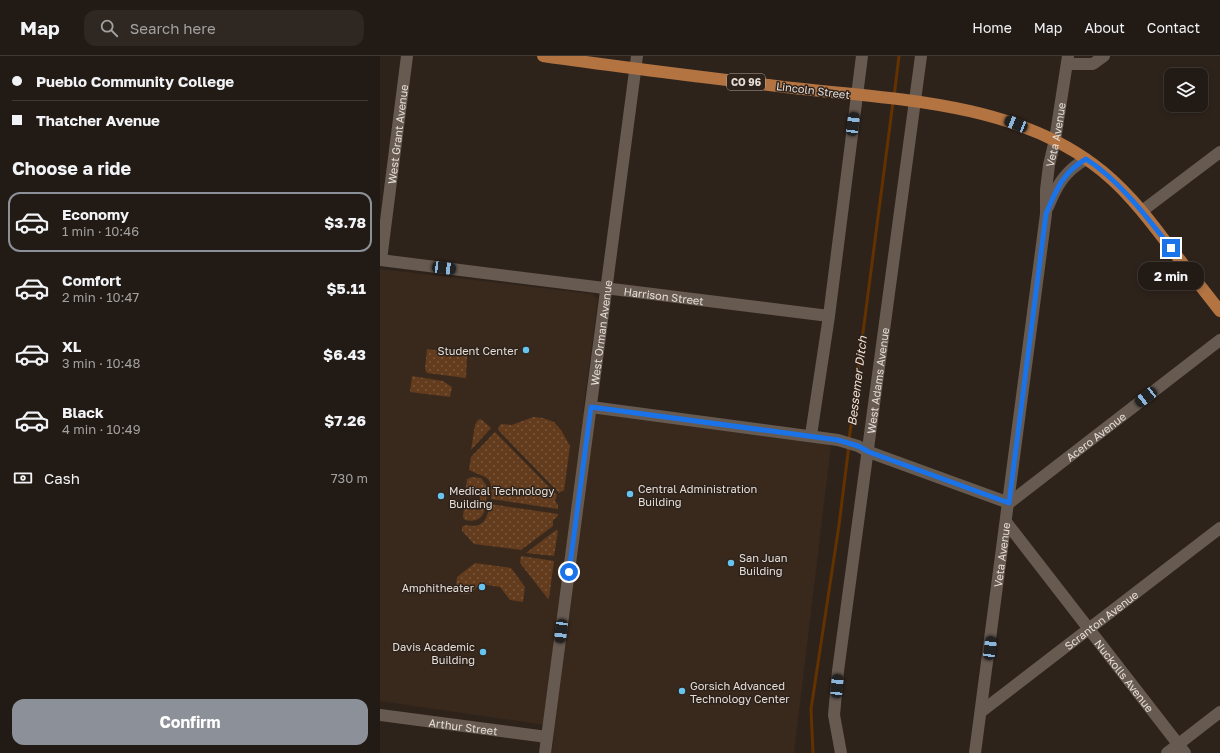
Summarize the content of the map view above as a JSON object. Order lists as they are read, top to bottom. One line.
{"streets":{"main road":["CO 96","Lincoln Street"],"street":["West Grant Avenue","Veta Avenue","Harrison Street","West Orman Avenue","West Adams Avenue","Acero Avenue","Scranton Avenue","Nuckolls Avenue","Arthur Street"]},"crossings":[["CO 96","Lincoln Street"],["CO 96","Veta Avenue"],["Lincoln Street","Veta Avenue"],["Lincoln Street","West Orman Avenue"],["Lincoln Street","West Adams Avenue"],["West Grant Avenue","Harrison Street"],["Veta Avenue","Acero Avenue"],["Veta Avenue","Scranton Avenue"],["Veta Avenue","Nuckolls Avenue"],["Harrison Street","West Orman Avenue"],["West Orman Avenue","Arthur Street"],["Scranton Avenue","Nuckolls Avenue"]],"water":["Bessemer Ditch"],"places":["Student Center","Central Administration Building","Medical Technology Building","San Juan Building","Amphitheater","Davis Academic Building","Gorsich Advanced Technology Center"],"page":{"header":"Map","search":"Search here","nav":["Home","Map","About","Contact"],"banner":["Pueblo Community College","Thatcher Avenue"],"heading":"Choose a ride","list":[{"name":"Economy","note":"1 min · 10:46","value":"$3.78"},{"name":"Comfort","note":"2 min · 10:47","value":"$5.11"},{"name":"XL","note":"3 min · 10:48","value":"$6.43"},{"name":"Black","note":"4 min · 10:49","value":"$7.26"}],"bubble":"2 min","pay":["Cash","730 m"],"buttons":"Confirm"}}
